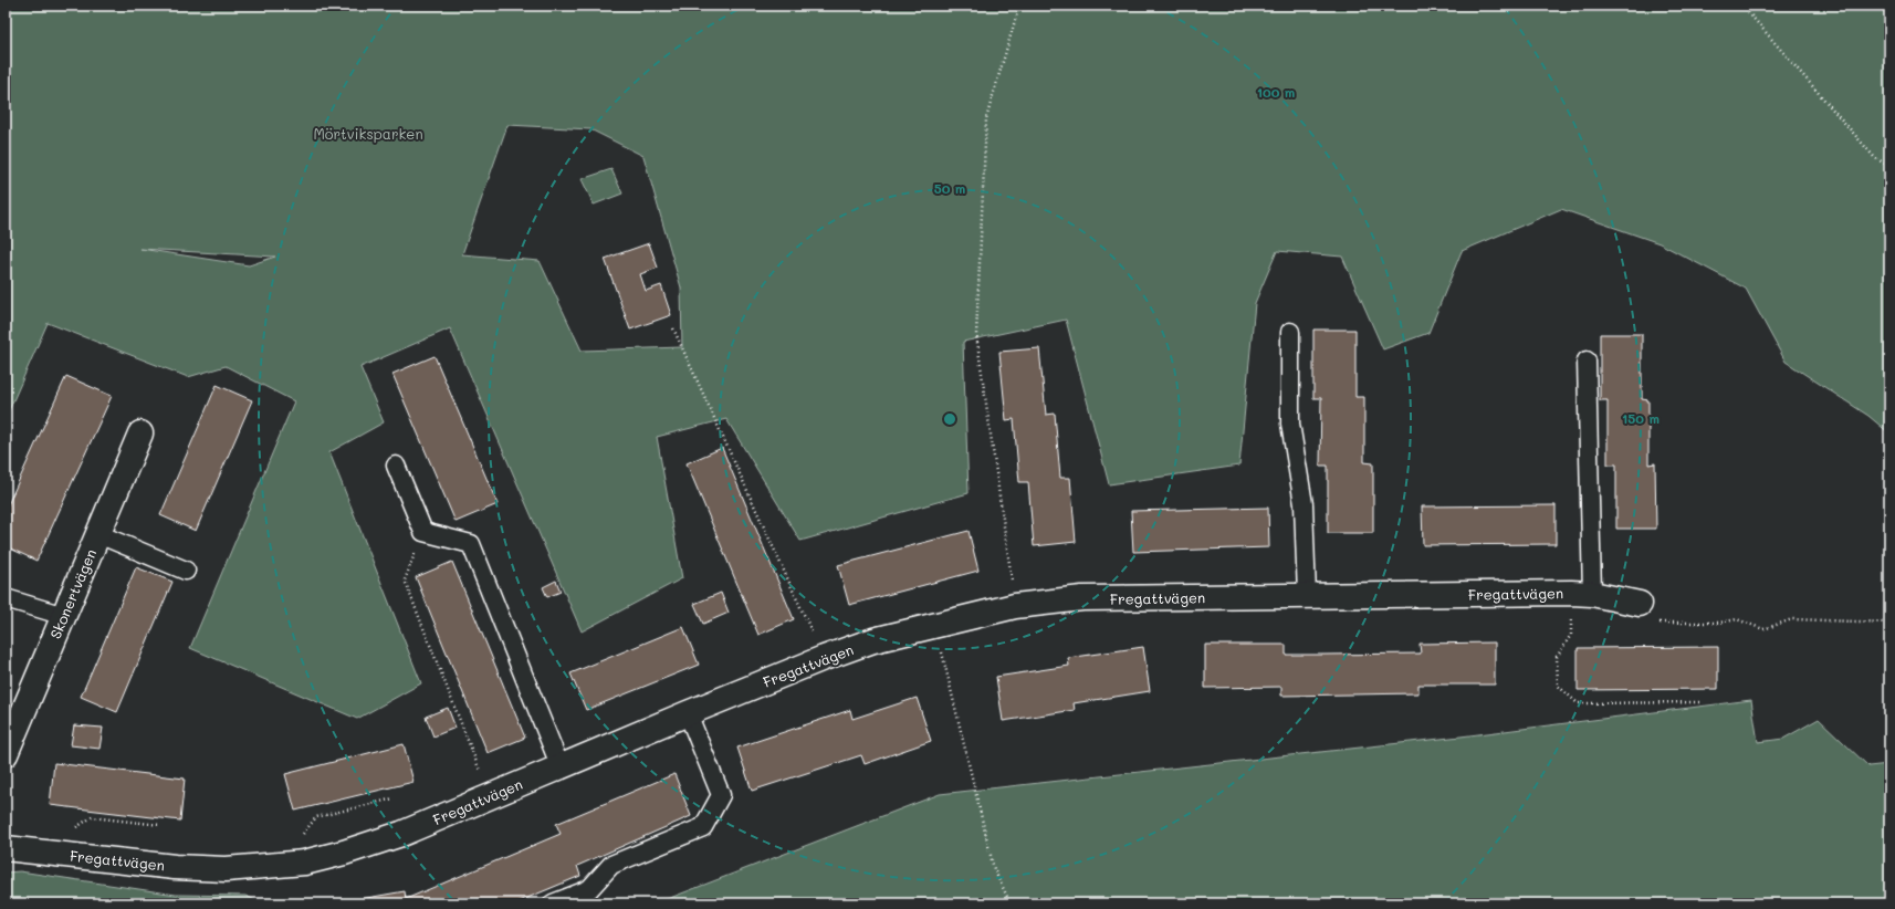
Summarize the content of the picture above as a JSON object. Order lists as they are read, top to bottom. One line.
{"streets":{"street":["Skonertvägen","Fregattvägen"]},"parks":["Mörtviksparken"],"rings":["100 m","50 m","150 m"]}
